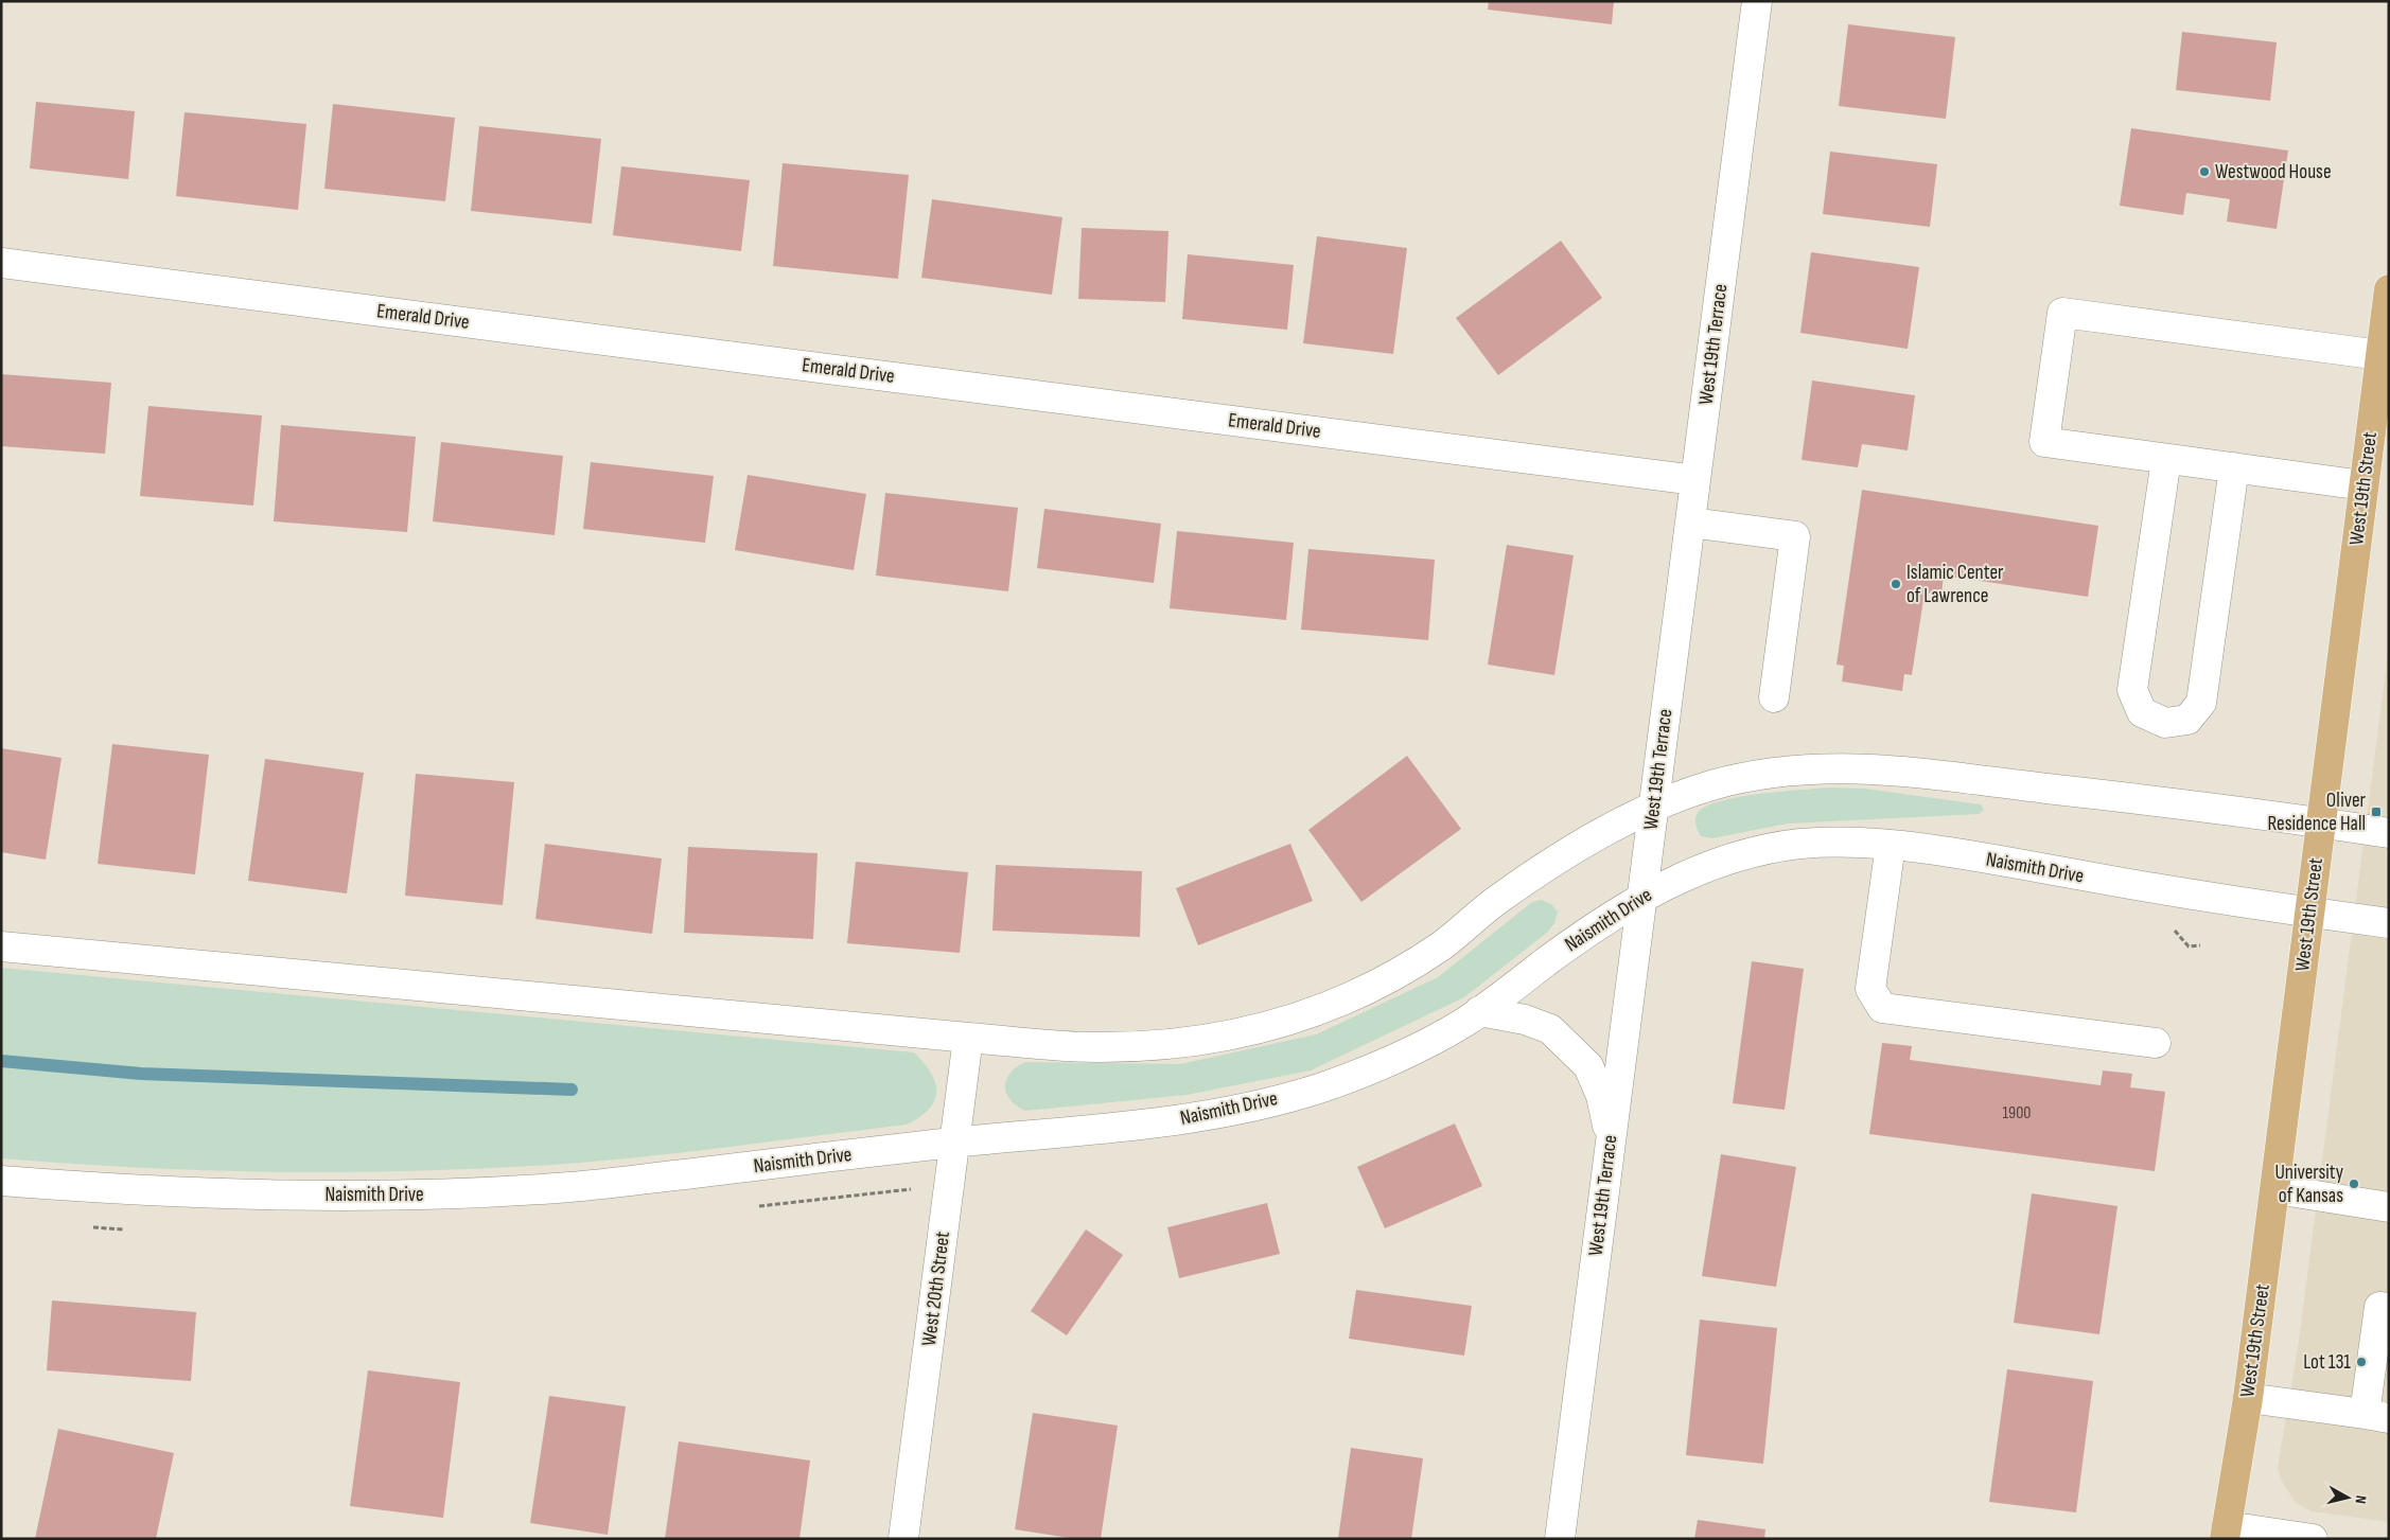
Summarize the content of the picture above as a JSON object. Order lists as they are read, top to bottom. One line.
{"streets":{"main road":["West 19th Street"],"street":["Emerald Drive","West 19th Terrace","Naismith Drive","West 20th Street"]},"crossings":[["Emerald Drive","West 19th Terrace"],["West 19th Terrace","Naismith Drive"],["West 19th Street","Naismith Drive"],["Naismith Drive","West 20th Street"]],"places":{"other":["Westwood House","Islamic Center of Lawrence","University of Kansas","Lot 131"],"transit":["Oliver Residence Hall"]},"house_numbers":["1900"],"north":"right"}
